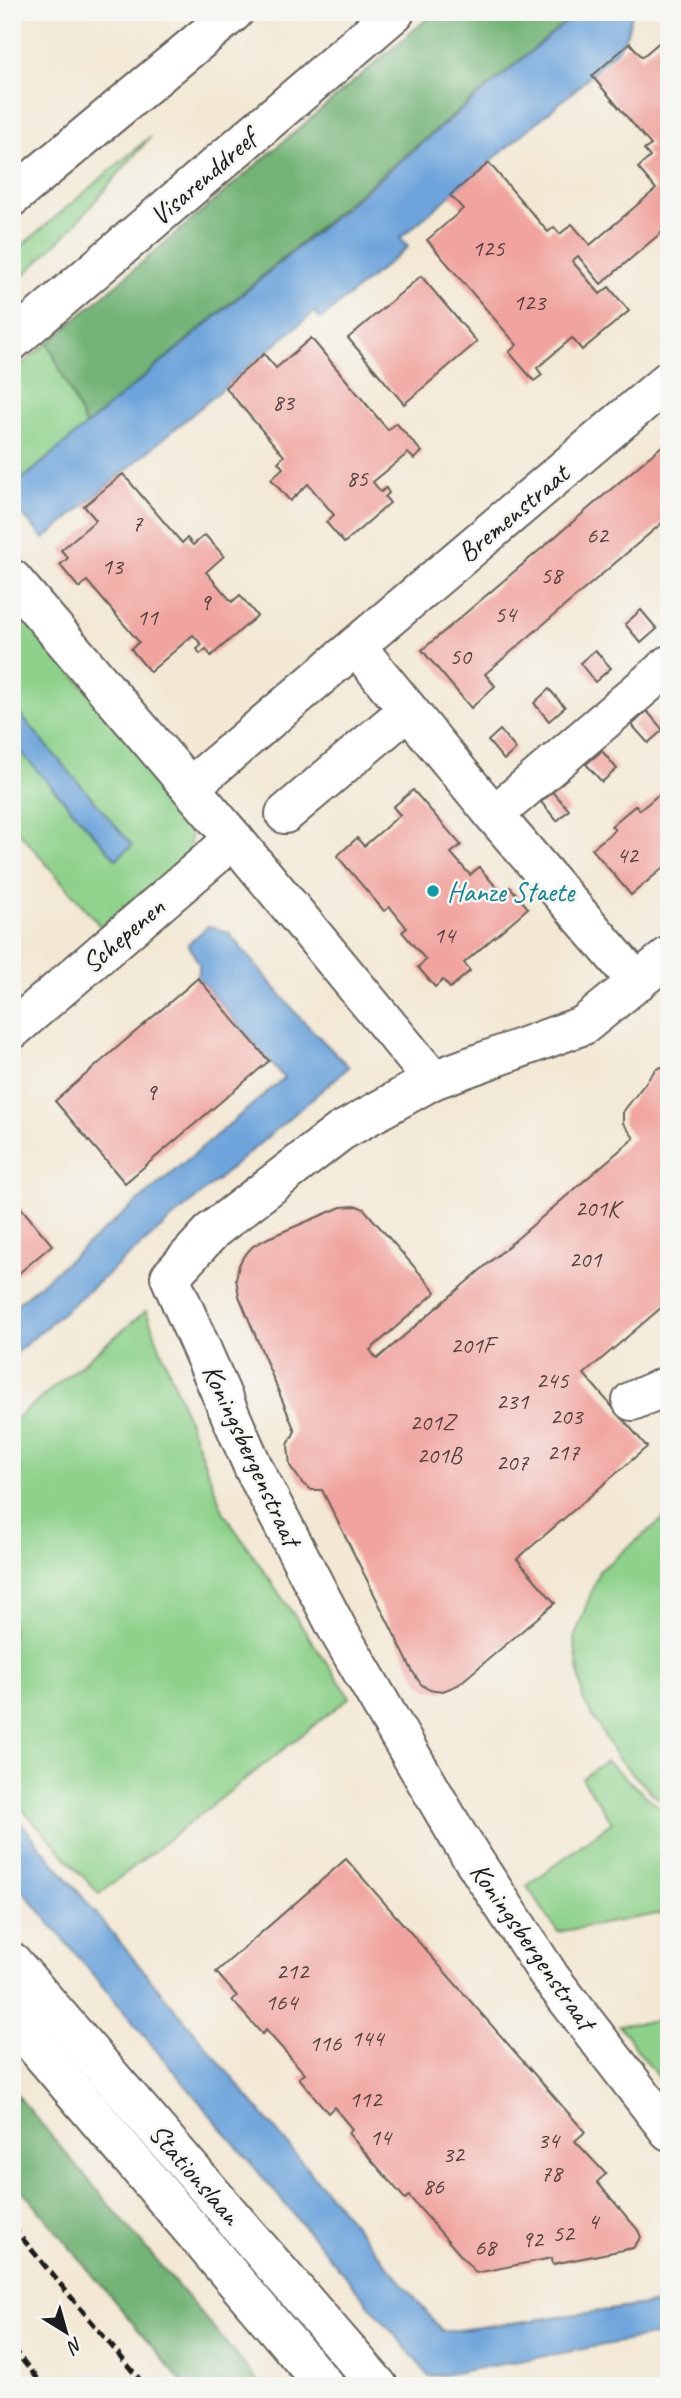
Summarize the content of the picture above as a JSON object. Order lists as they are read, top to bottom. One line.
{"streets":{"street":["Visarenddreef","Bremenstraat","Schepenen","Koningsbergenstraat","Stationslaan"]},"places":["Hanze Staete"],"house_numbers":["125","123","83","85","7","62","13","58","9","54","11","50","42","14","9","201K","201","201F","245","231","203","201Z","217","201B","207","212","164","144","116","112","14","34","32","78","86","4","52","92","68"],"north":"bottom right"}
